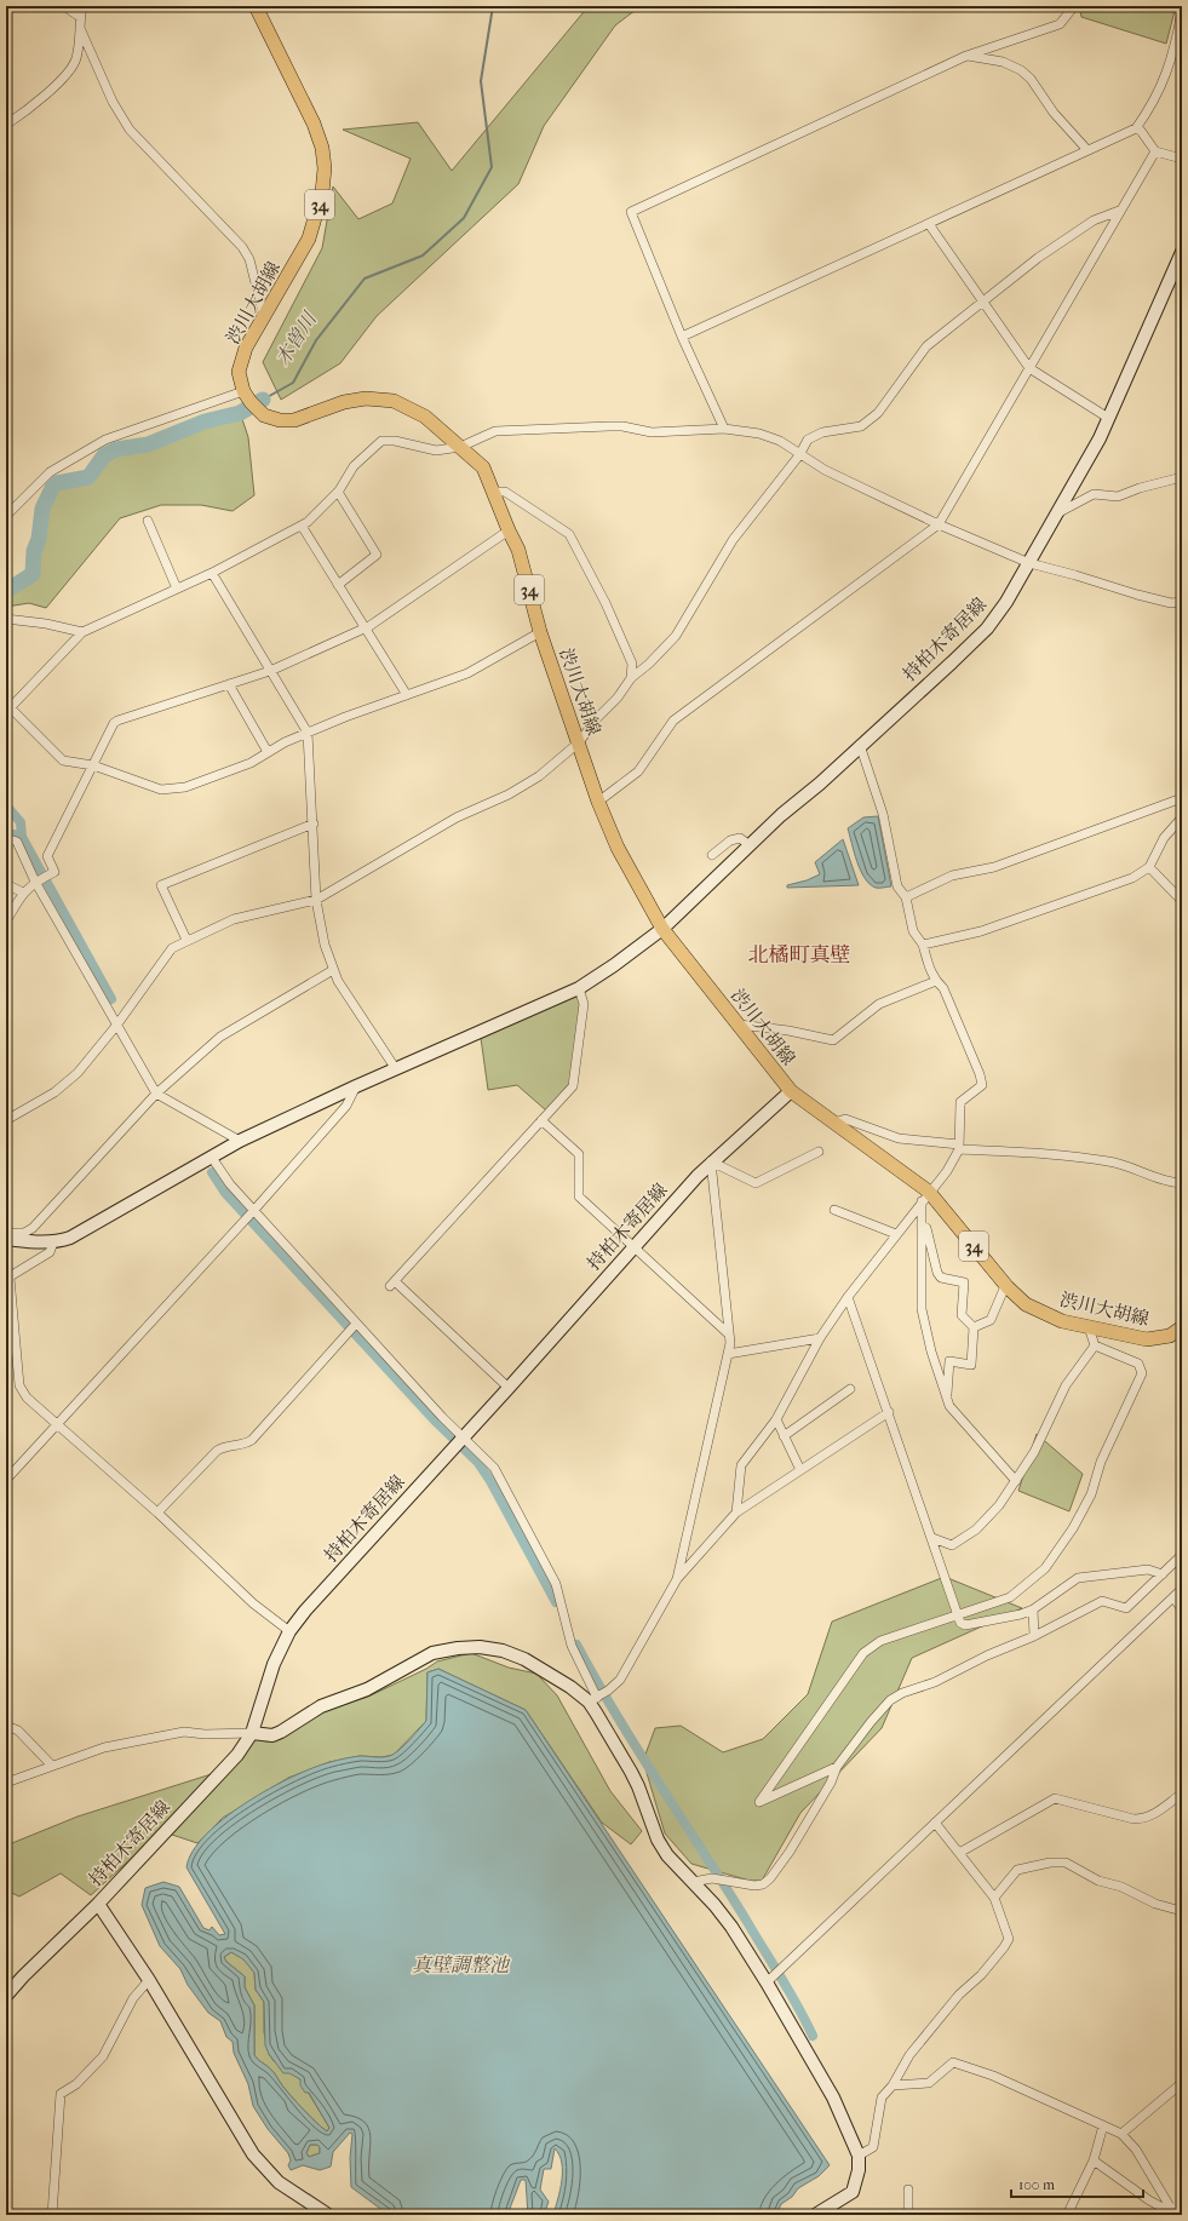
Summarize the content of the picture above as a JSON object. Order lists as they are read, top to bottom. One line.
{"streets":{"main road":["34","渋川大胡線"],"street":["持柏木寄居線"]},"crossings":[["渋川大胡線","持柏木寄居線"]],"districts":["北橘町真壁"],"water":["木曽川","真壁調整池"],"scale_bar":"100 m"}
